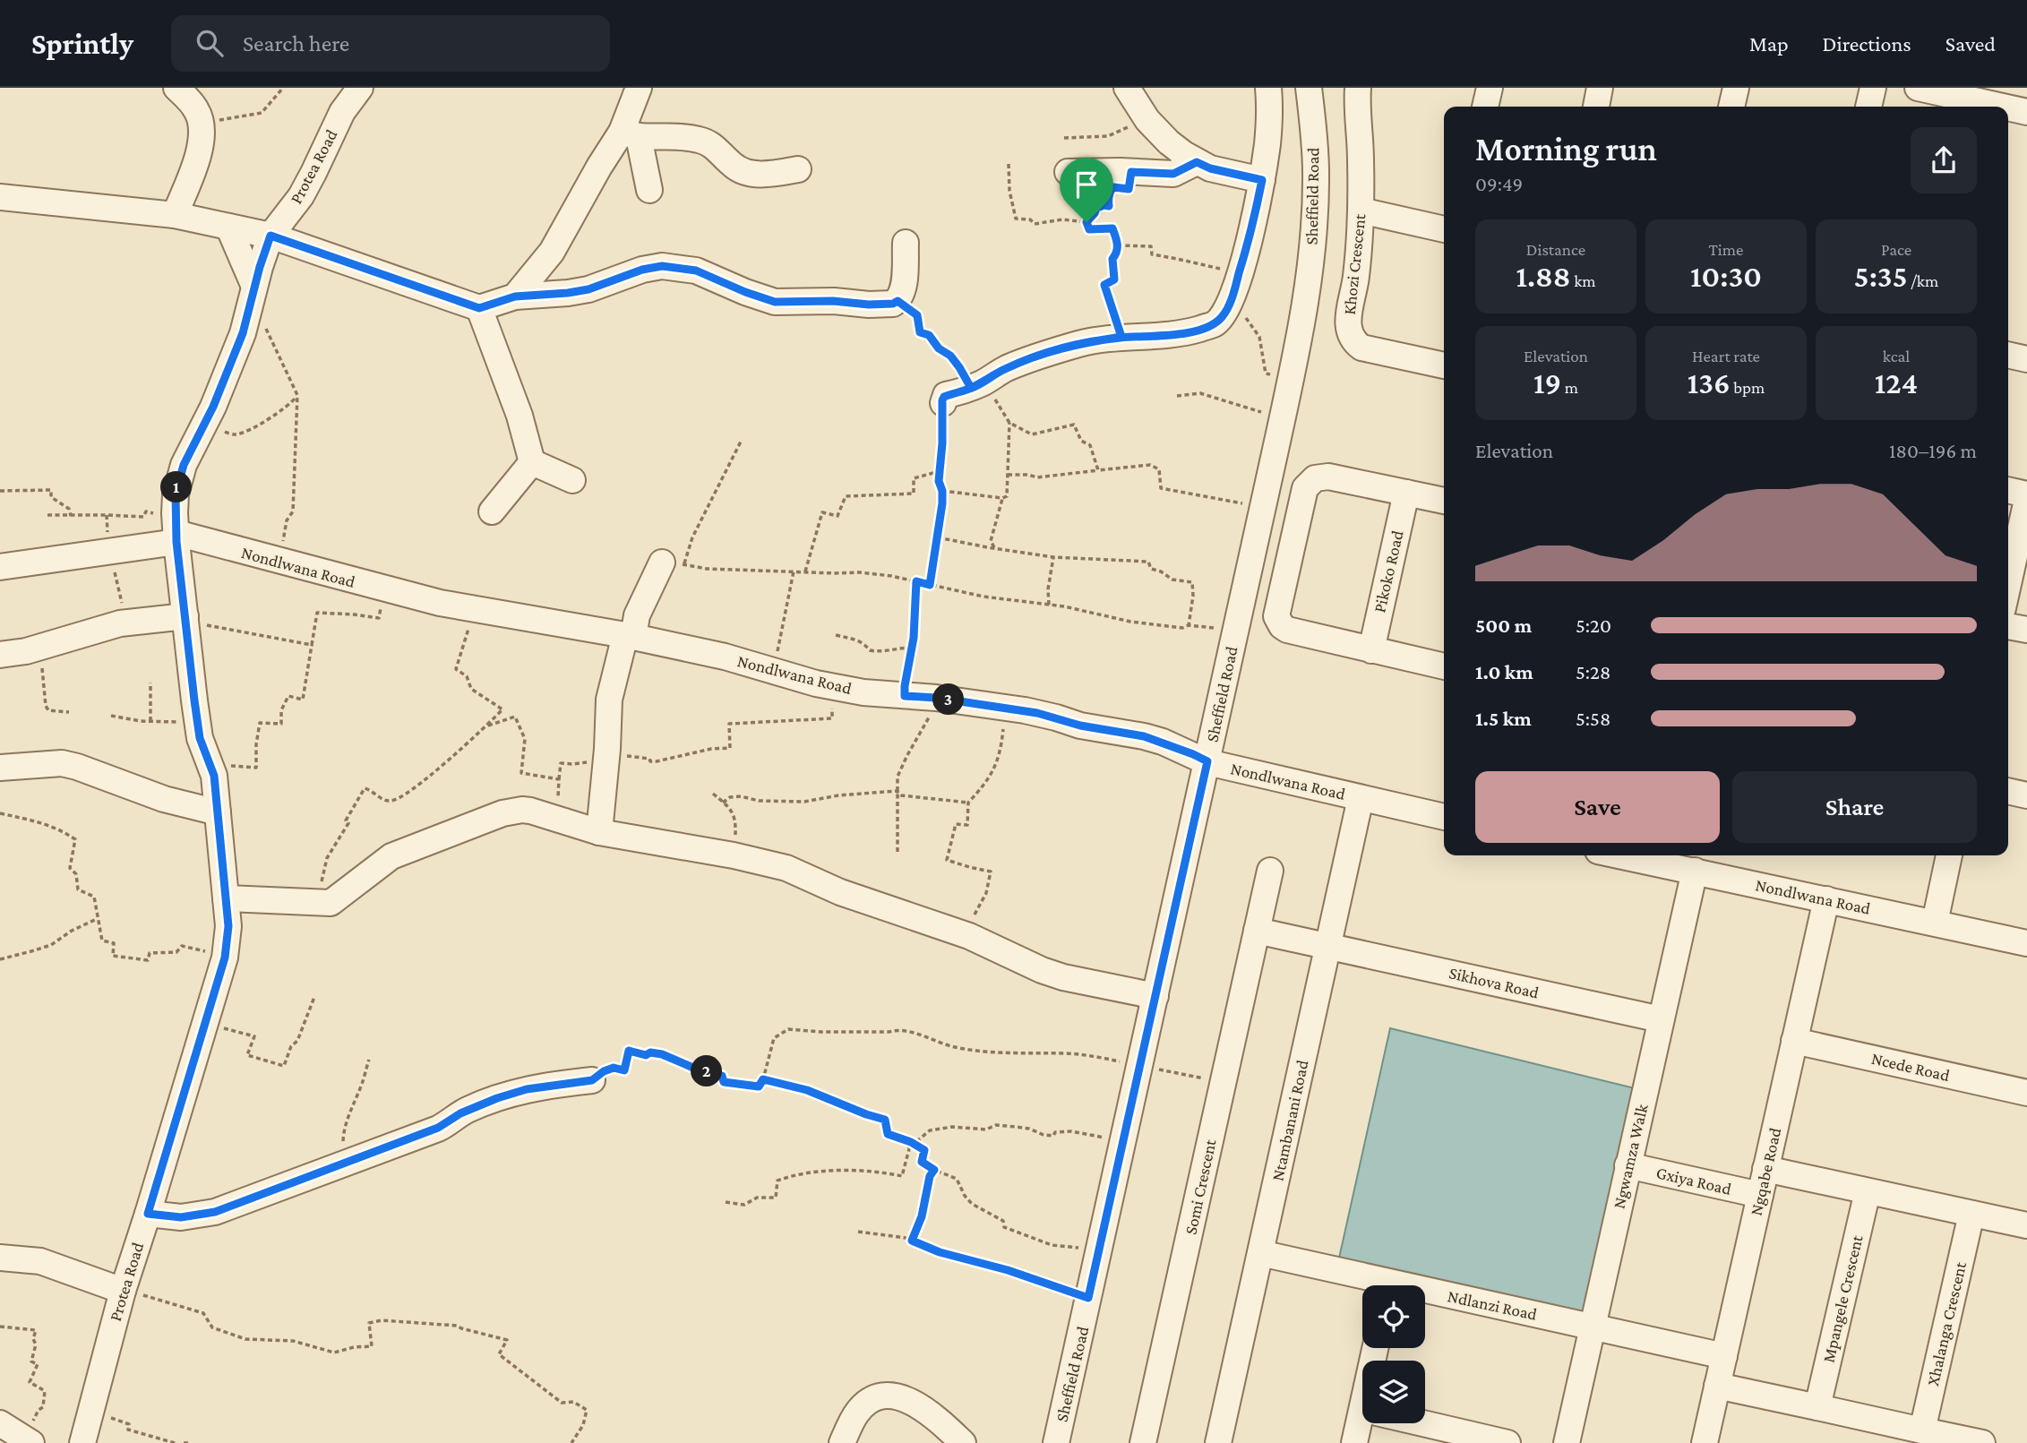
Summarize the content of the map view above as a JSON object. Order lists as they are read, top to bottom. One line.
{"streets":{"street":["Protea Road","Sheffield Road","Khozi Crescent","Nondlwana Road","Pikoko Road","Sikhova Road","Ncede Road","Ntambanani Road","Ngwamza Walk","Ngqabe Road","Gxiya Road","Somi Crescent","Mpangele Crescent","Ndlanzi Road","Xhalanga Crescent"]},"crossings":[["Protea Road","Nondlwana Road"],["Sheffield Road","Nondlwana Road"],["Nondlwana Road","Ntambanani Road"],["Nondlwana Road","Ngwamza Walk"],["Nondlwana Road","Ngqabe Road"],["Sikhova Road","Ntambanani Road"],["Sikhova Road","Ngwamza Walk"],["Ncede Road","Ngqabe Road"],["Ntambanani Road","Ndlanzi Road"],["Ngwamza Walk","Gxiya Road"],["Ngwamza Walk","Ndlanzi Road"],["Ngqabe Road","Gxiya Road"],["Ngqabe Road","Ndlanzi Road"]],"page":{"header":"Sprintly","search":"Search here","nav":["Map","Directions","Saved"],"heading":["Morning run","09:49"],"stats":[["Distance","1.88 km"],["Time","10:30"],["Pace","5:35 /km"],["Elevation","19 m"],["Heart rate","136 bpm"],["kcal","124"]],"chart":["Elevation","180–196 m"],"pins":["1","3","2"],"list":[{"name":"500 m","note":"5:20"},{"name":"1.0 km","note":"5:28"},{"name":"1.5 km","note":"5:58"}],"buttons":["Save","Share"]}}
